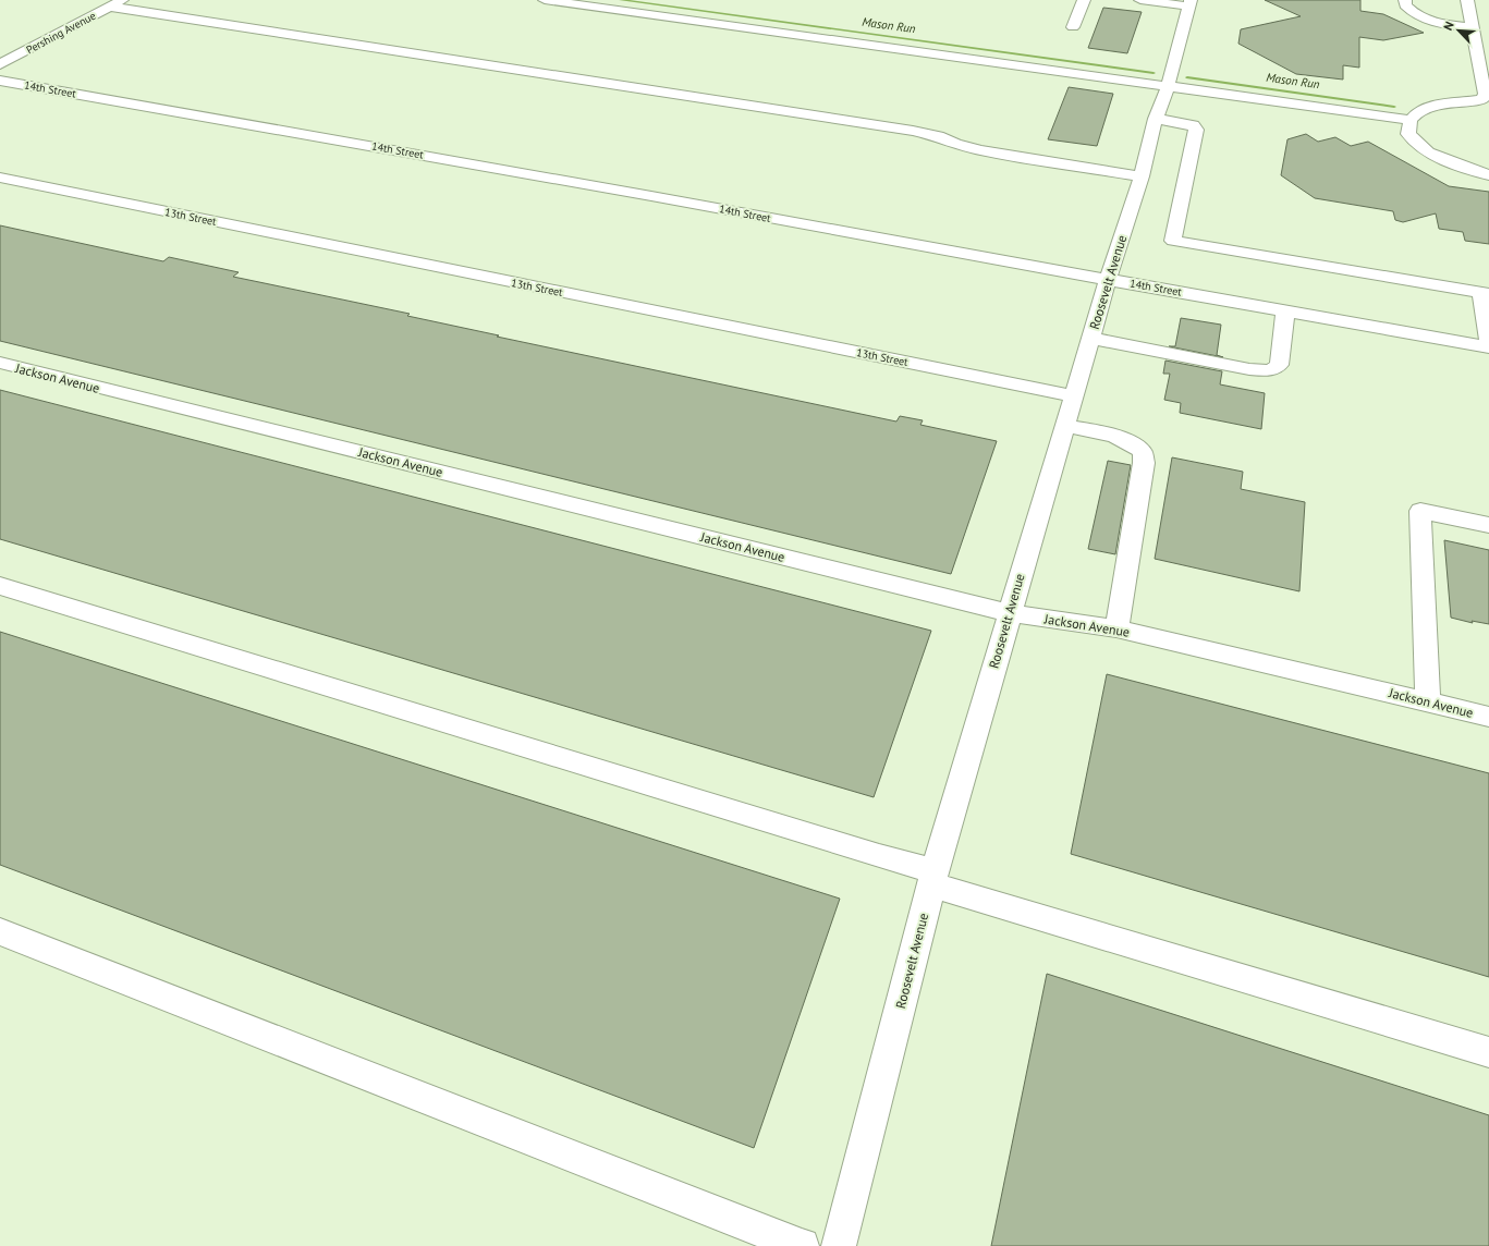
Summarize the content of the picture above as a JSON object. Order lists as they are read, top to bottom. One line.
{"streets":{"street":["Pershing Avenue","14th Street","13th Street","Roosevelt Avenue","Jackson Avenue"]},"crossings":[["14th Street","Roosevelt Avenue"],["13th Street","Roosevelt Avenue"],["Roosevelt Avenue","Jackson Avenue"]],"water":["Mason Run"],"north":"top left"}
